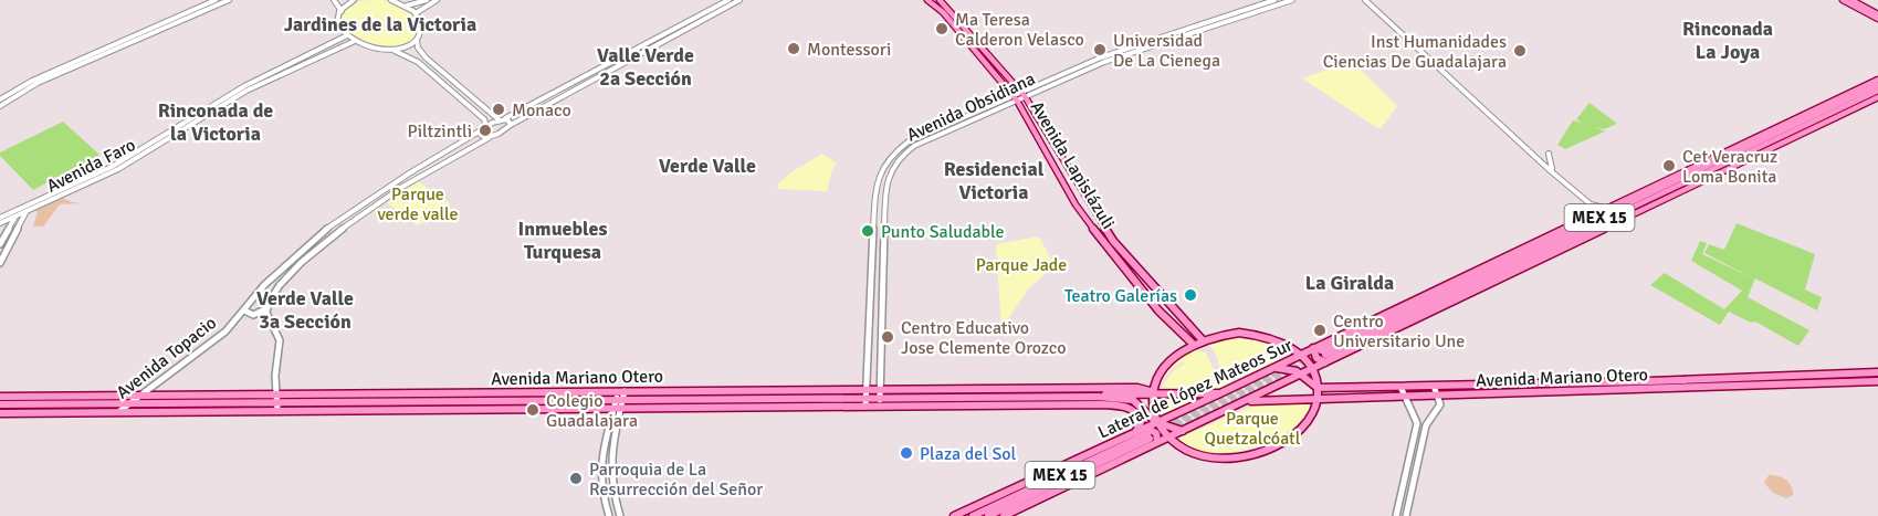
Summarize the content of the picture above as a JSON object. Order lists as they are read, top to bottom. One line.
{"streets":{"main road":["Avenida Lapislázuli","MEX 15","Avenida Mariano Otero","Lateral de López Mateos Sur"],"street":["Avenida Obsidiana","Avenida Faro","Avenida Topacio"]},"crossings":[["Avenida Obsidiana","Avenida Lapislázuli"],["Avenida Obsidiana","Avenida Mariano Otero"],["MEX 15","Lateral de López Mateos Sur"],["Avenida Topacio","Avenida Mariano Otero"],["Avenida Mariano Otero","Lateral de López Mateos Sur"]],"districts":["Jardines de la Victoria","Rinconada La Joya","Valle Verde 2a Sección","Rinconada de la Victoria","Verde Valle","Residencial Victoria","Inmuebles Turquesa","La Giralda","Verde Valle 3a Sección"],"parks":["Parque verde valle","Parque Jade","Parque Quetzalcóatl"],"places":["Ma Teresa Calderon Velasco","Montessori","Universidad De La Cienega","Inst Humanidades Ciencias De Guadalajara","Monaco","Piltzintli","Cet Veracruz Loma Bonita","Punto Saludable","Teatro Galerías","Centro Universitario Une","Centro Educativo Jose Clemente Orozco","Colegio Guadalajara","Plaza del Sol","Parroquia de La Resurrección del Señor"]}
